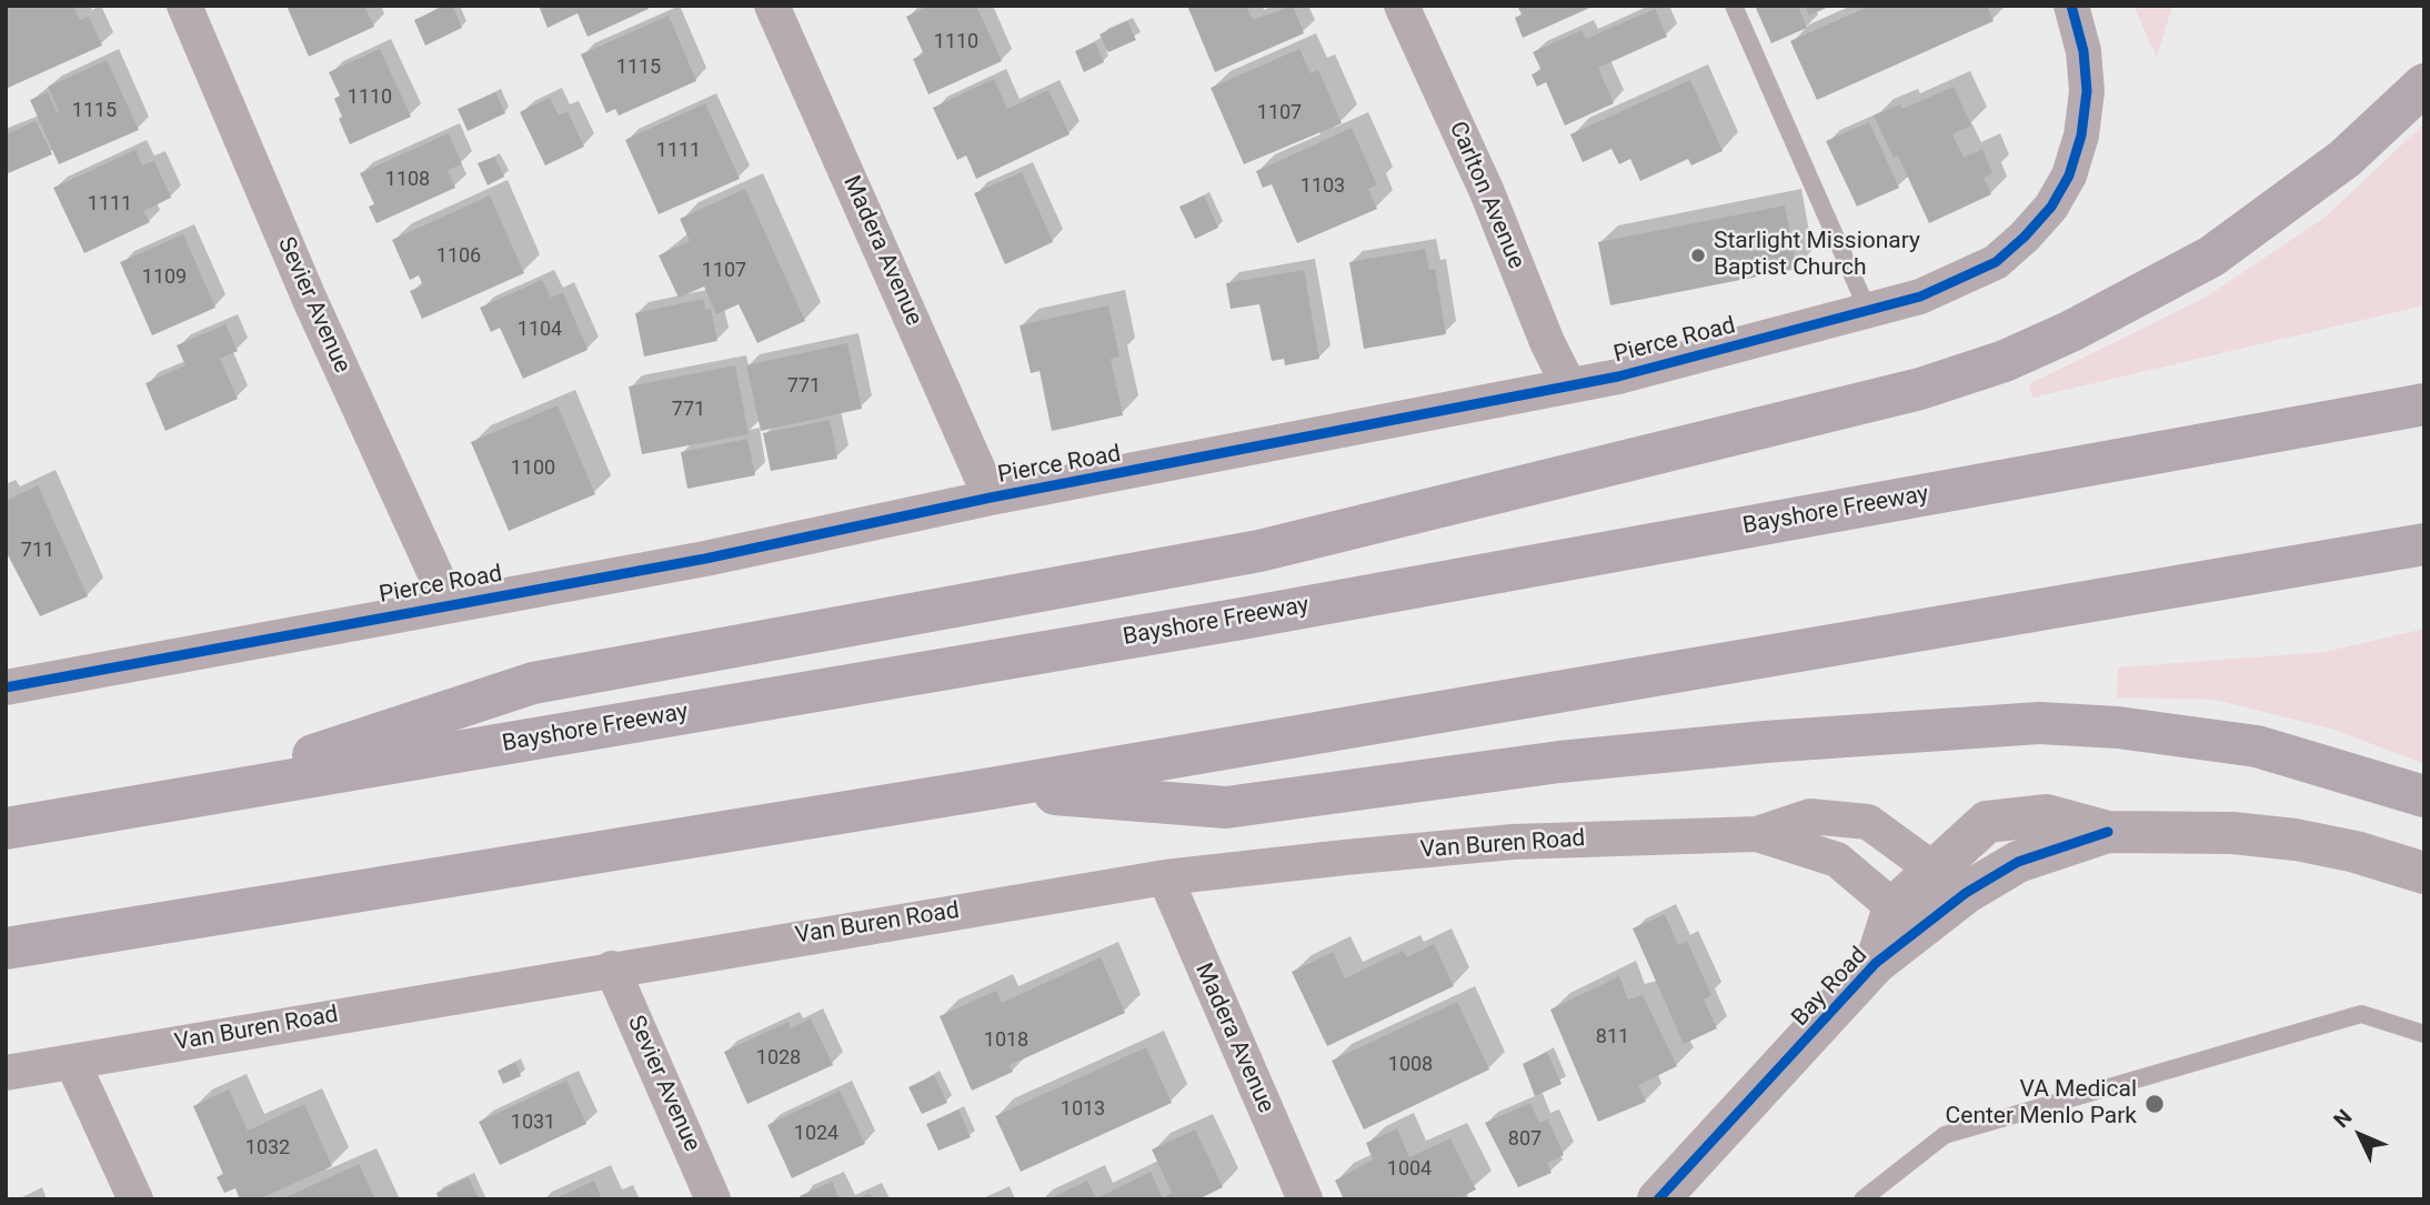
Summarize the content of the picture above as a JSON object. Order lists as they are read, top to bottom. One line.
{"streets":{"highway":["Bayshore Freeway"],"street":["Carlton Avenue","Madera Avenue","Sevier Avenue","Pierce Road","Van Buren Road","Bay Road"]},"crossings":[["Carlton Avenue","Pierce Road"],["Madera Avenue","Pierce Road"],["Madera Avenue","Van Buren Road"],["Sevier Avenue","Pierce Road"],["Sevier Avenue","Van Buren Road"],["Van Buren Road","Bay Road"]],"places":["Starlight Missionary Baptist Church","VA Medical Center Menlo Park"],"house_numbers":["1110","1115","1110","1115","1107","1111","1108","1103","1111","1106","1107","1109","1104","771","771","1100","711","811","1018","1028","1008","1013","1031","1024","807","1032","1004"],"north":"top left"}
